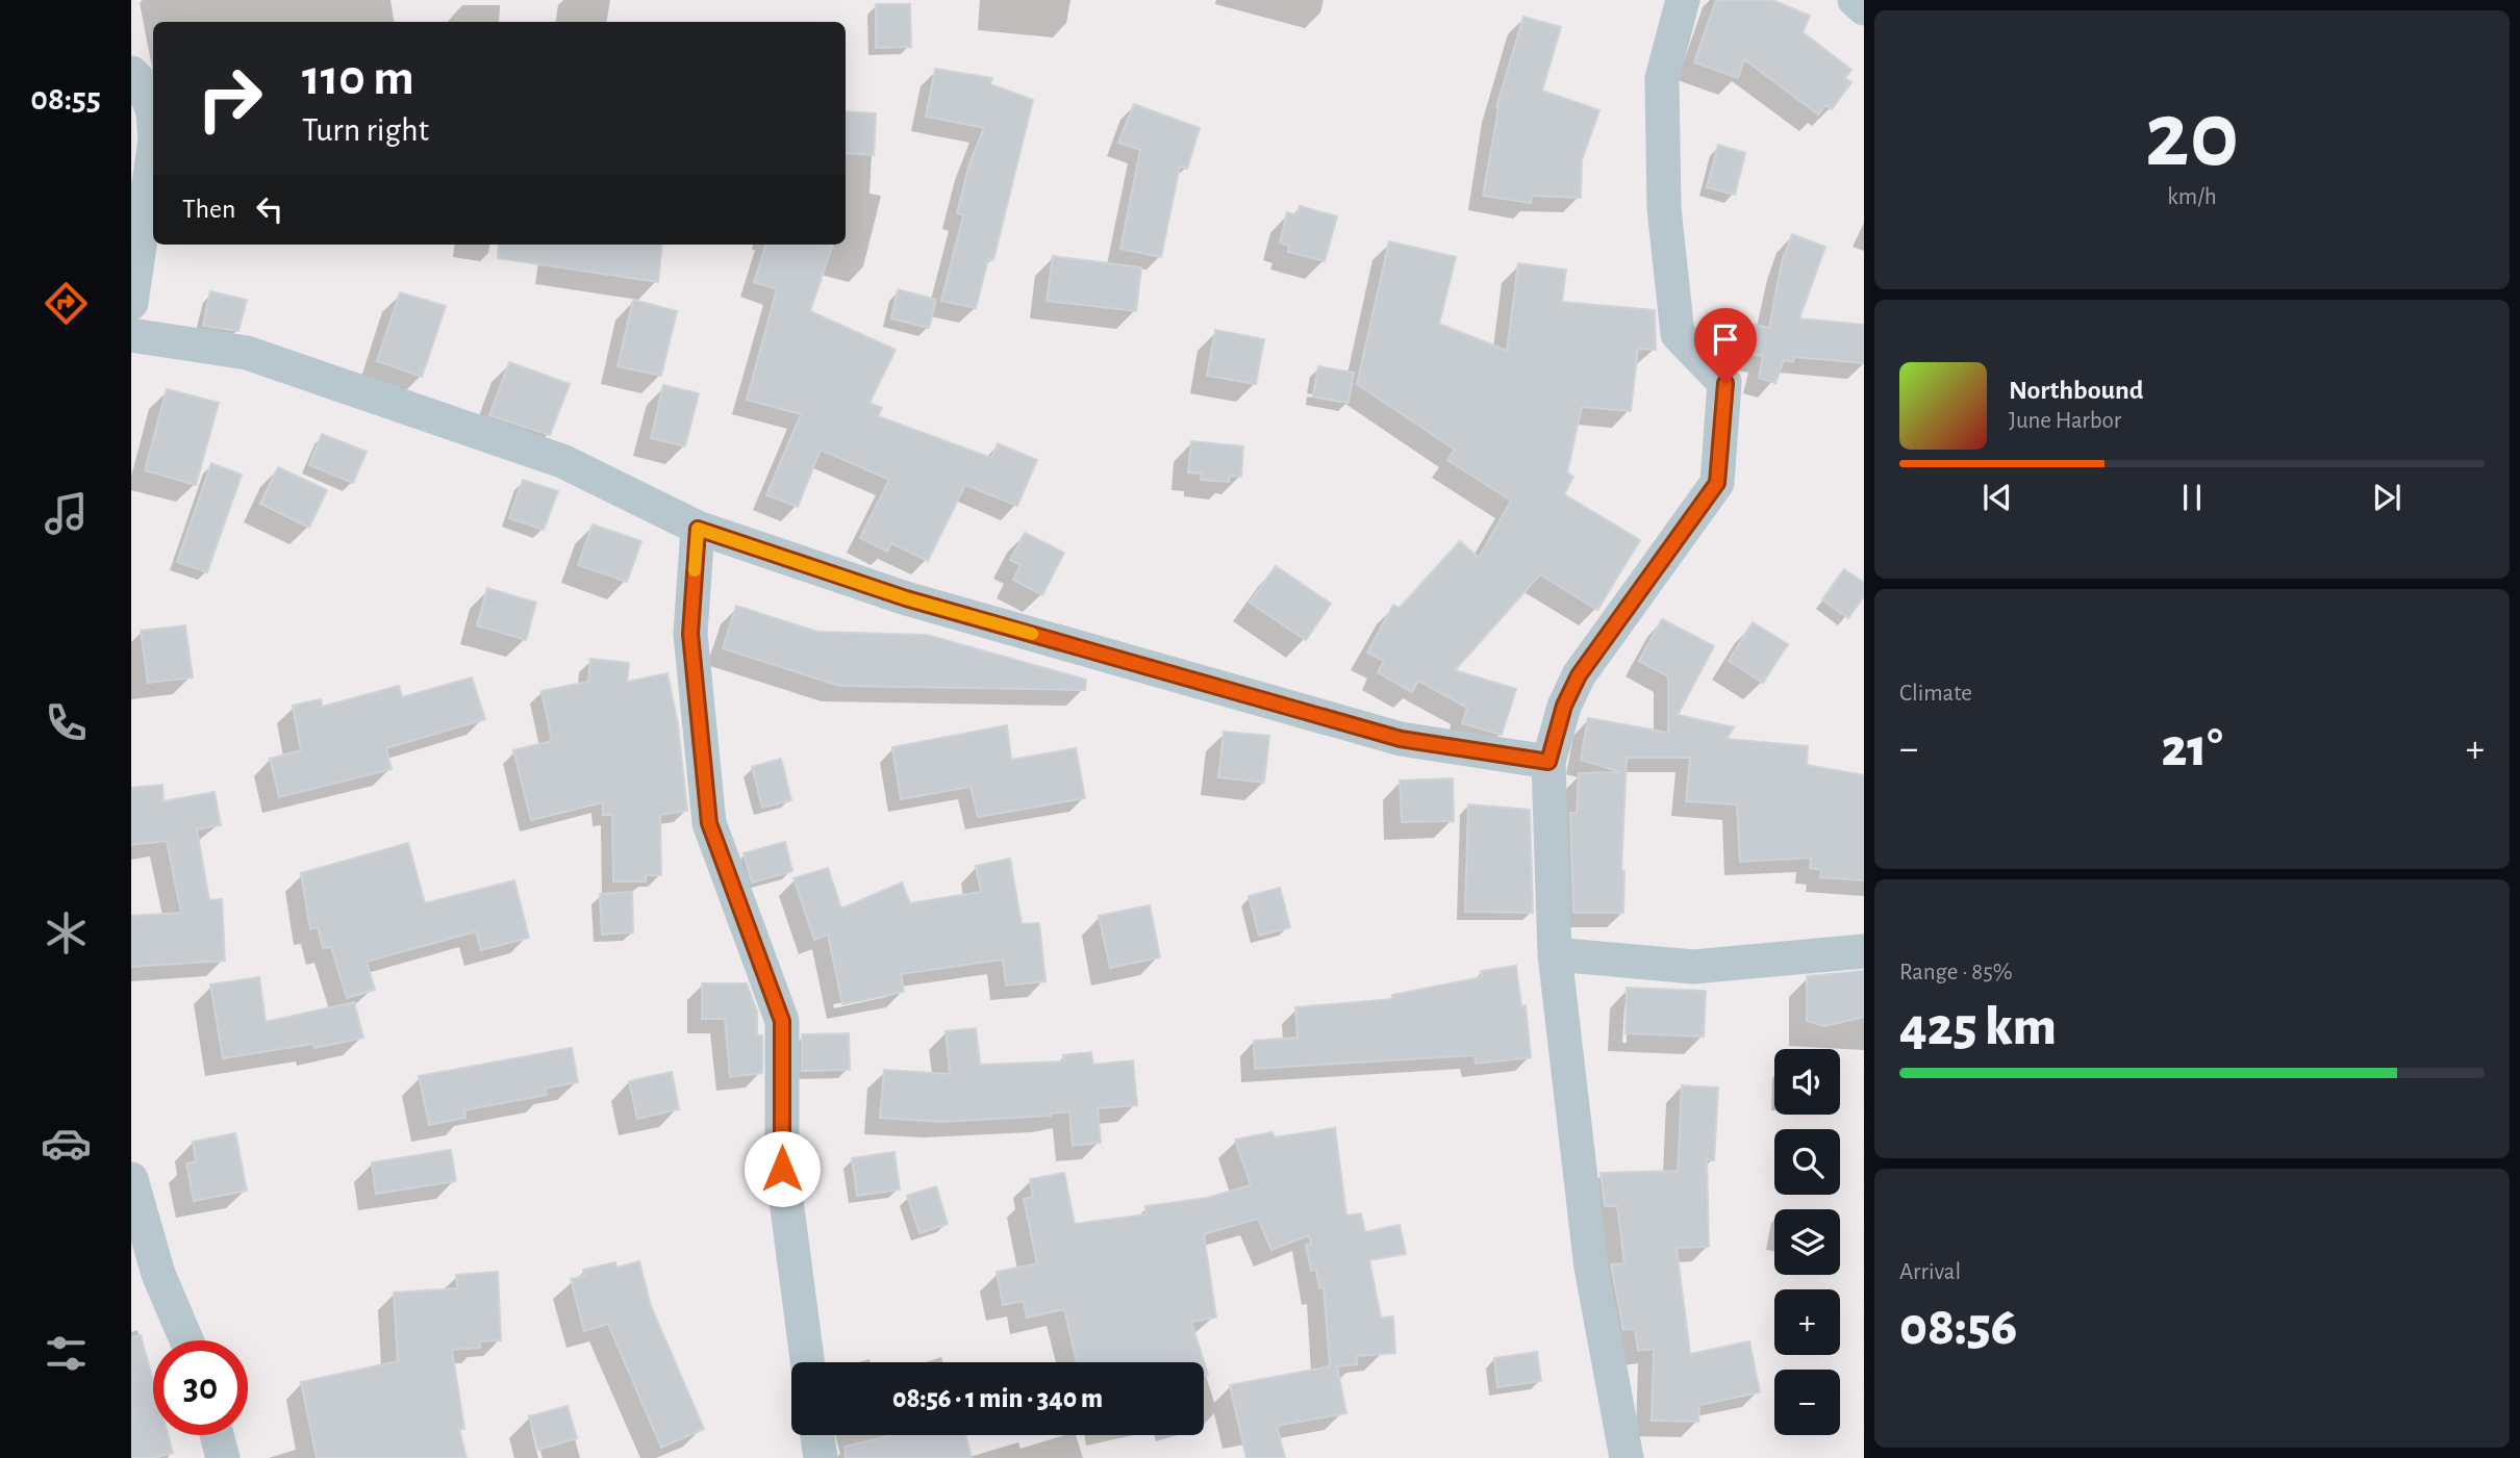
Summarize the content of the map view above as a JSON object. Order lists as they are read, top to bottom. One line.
{"page":{"tabs":"08:55","tile":[["20","km/h"],"Climate",["Range · 85%","425 km"],["Arrival","08:56"]],"turn":["110 m","Turn right"],"then":"Then","song":["Northbound","June Harbor"],"heat":["−","21°","+"],"map_buttons":["+","−"],"limit":"30","trip":"08:56 · 1 min · 340 m"}}
